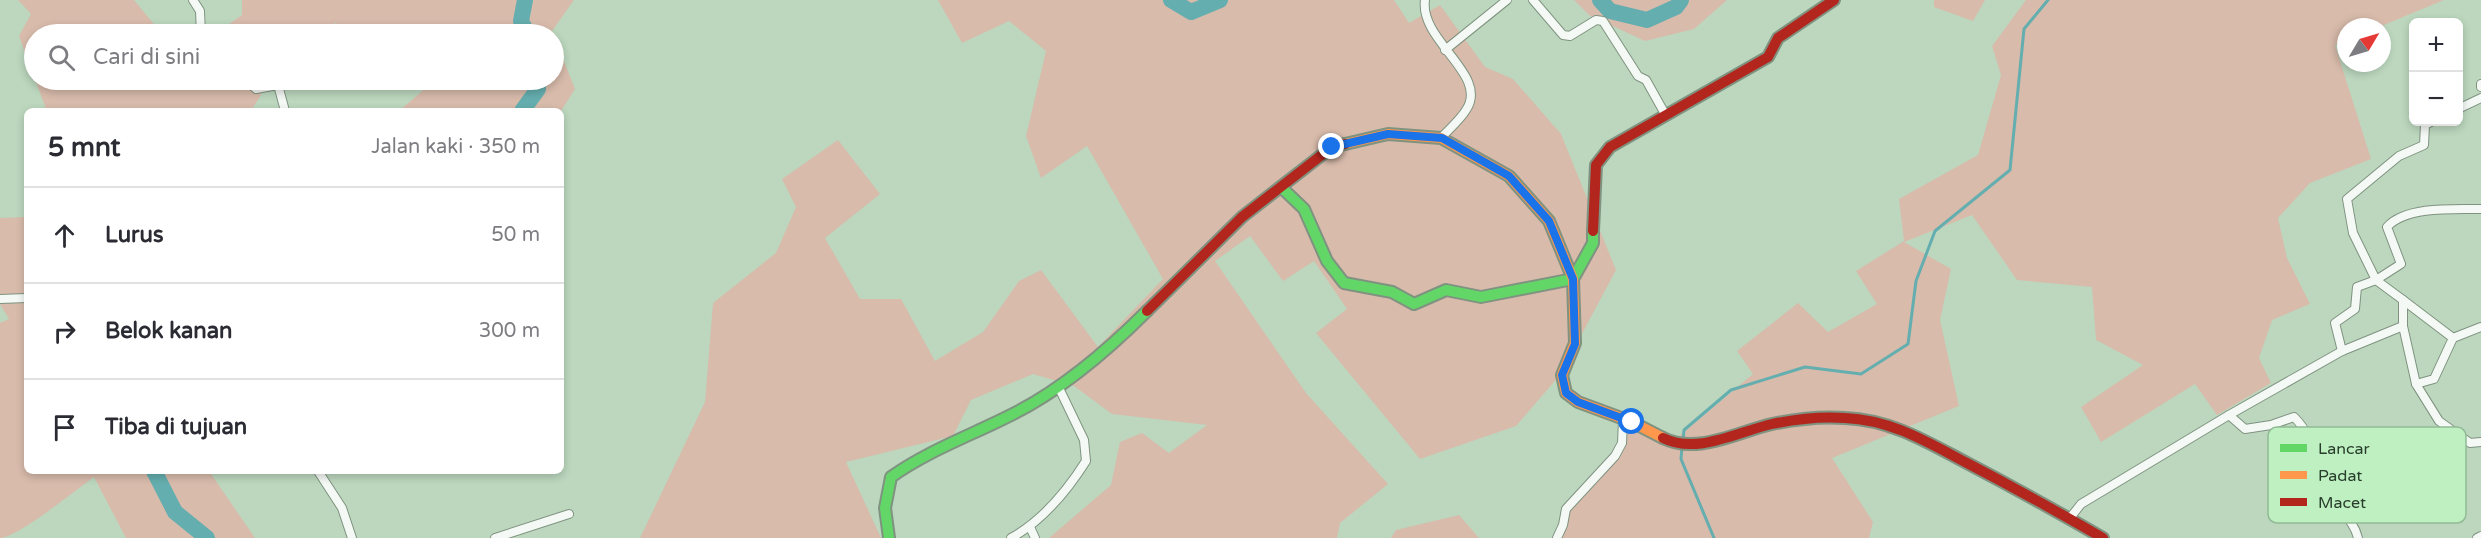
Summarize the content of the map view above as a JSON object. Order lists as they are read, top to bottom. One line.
{"legend":["Lancar","Padat","Macet"],"north":"top right","page":{"map_buttons":["+","−"],"search":"Cari di sini","heading":["5 mnt","Jalan kaki · 350 m"],"list":[["Lurus","50 m"],["Belok kanan","300 m"],"Tiba di tujuan"]}}
